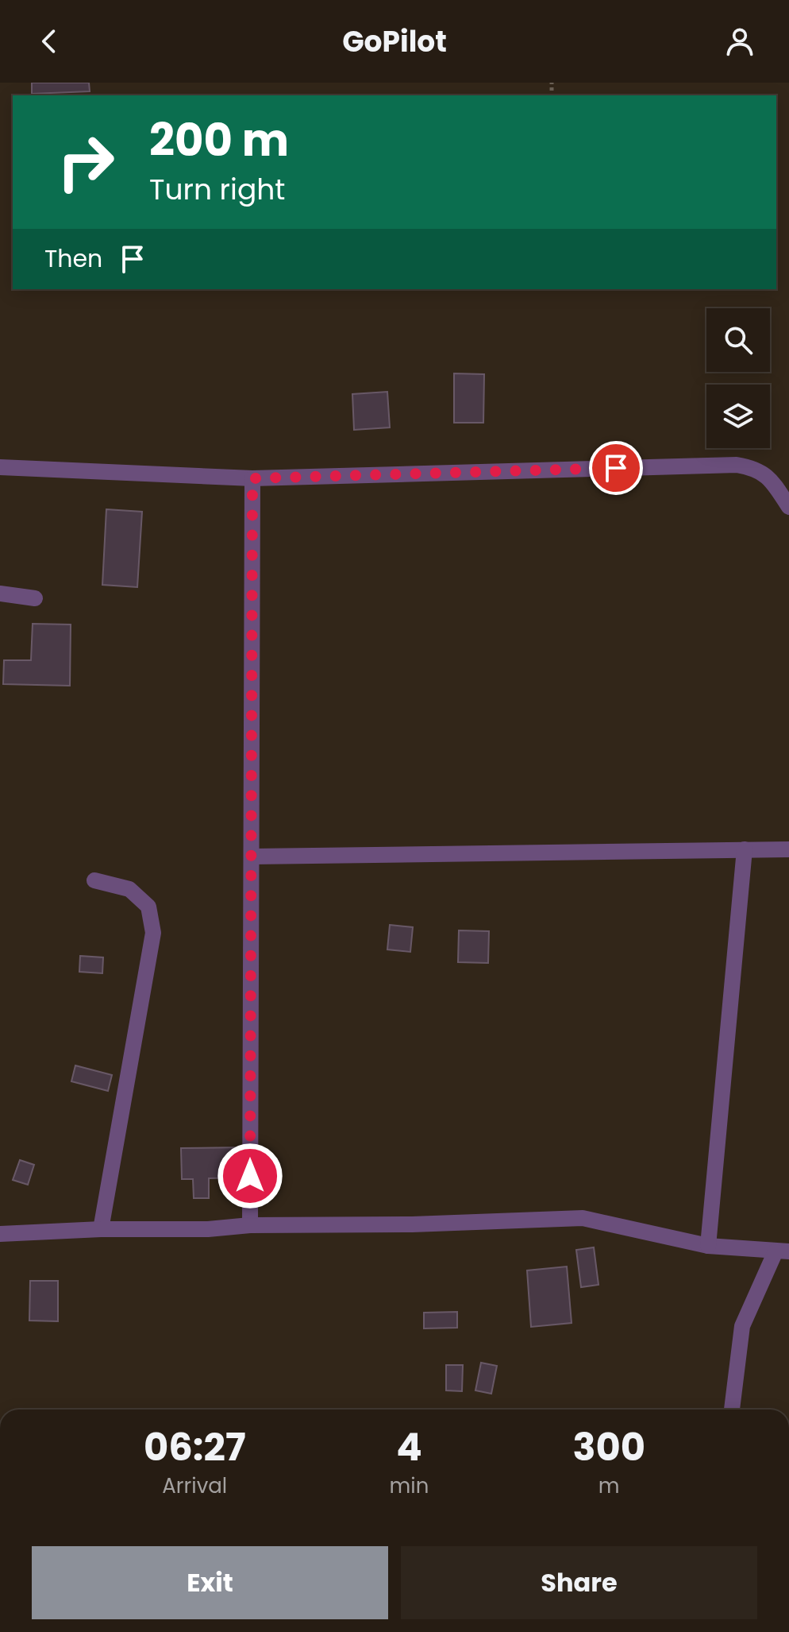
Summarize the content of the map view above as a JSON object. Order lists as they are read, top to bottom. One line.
{"page":{"header":"GoPilot","turn":["200 m","Turn right"],"then":"Then","eta":["06:27","Arrival","4","min","300","m"],"buttons":["Exit","Share"]}}
